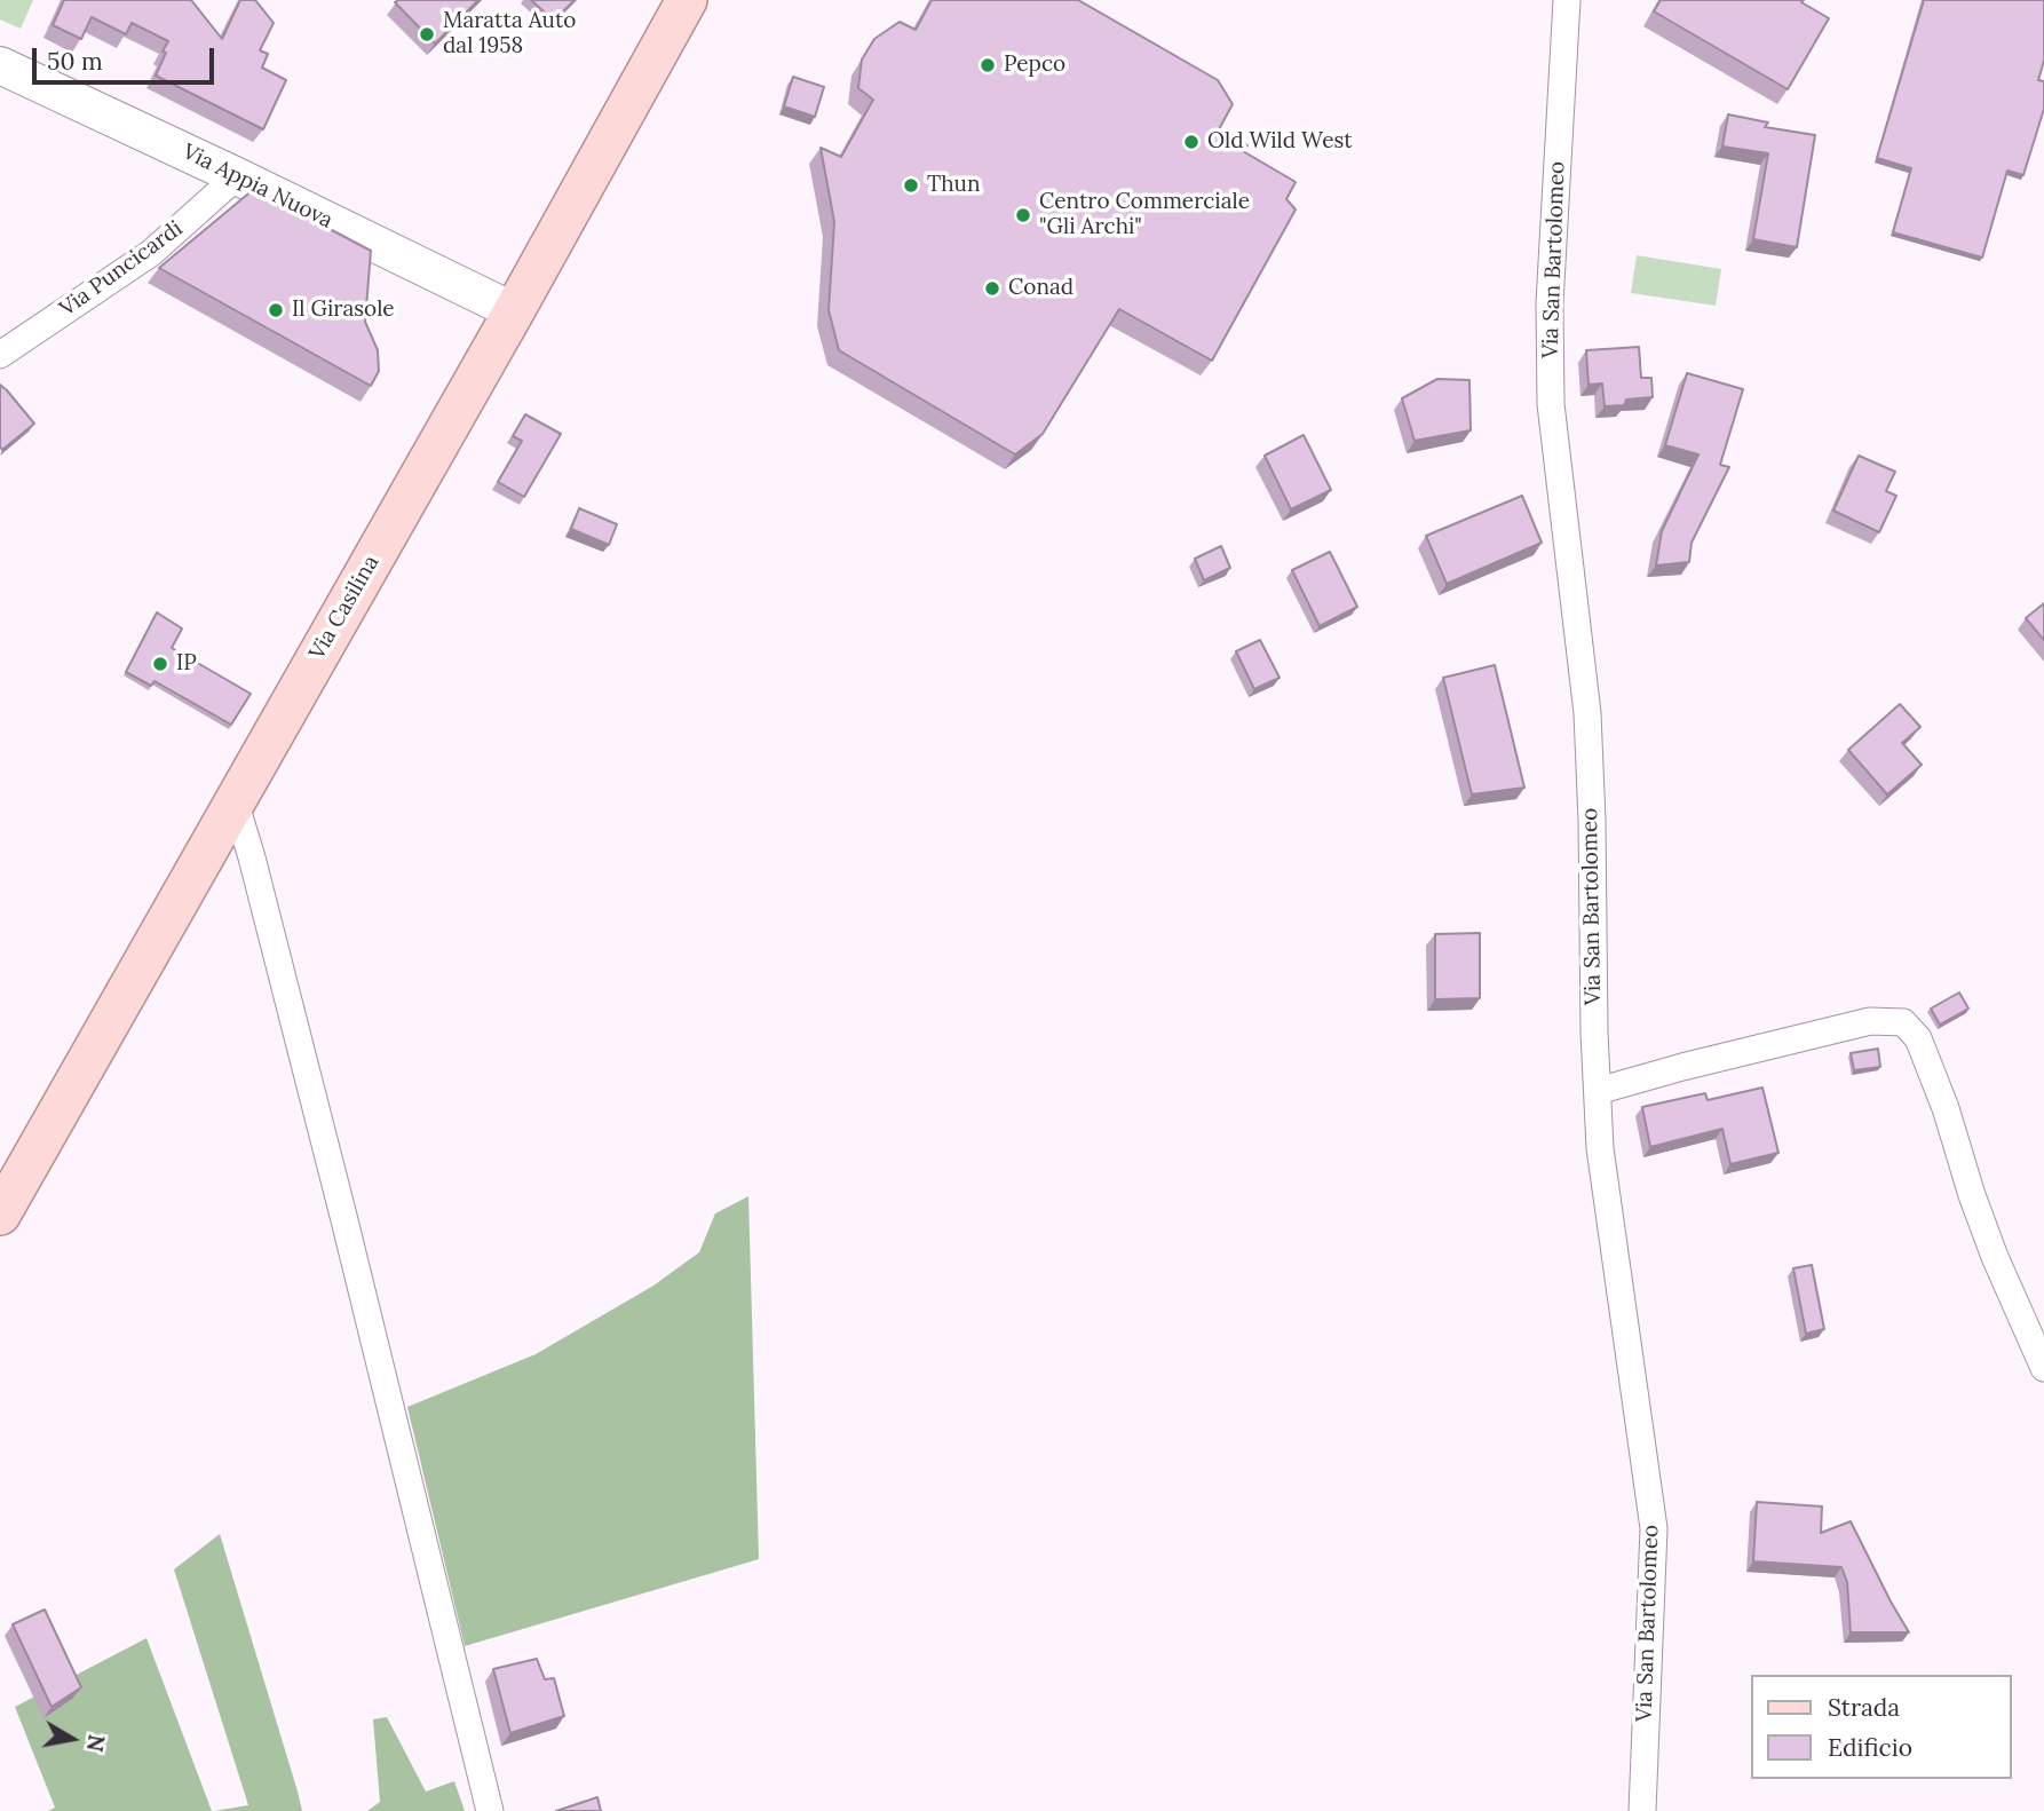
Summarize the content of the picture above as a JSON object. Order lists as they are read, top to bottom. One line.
{"streets":{"main road":["Via Casilina"],"street":["Via Appia Nuova","Via San Bartolomeo","Via Puncicardi"]},"crossings":[["Via Appia Nuova","Via Puncicardi"],["Via Appia Nuova","Via Casilina"]],"places":["Maratta Auto dal 1958","Pepco","Old Wild West","Thun","Centro Commerciale \"Gli Archi\"","Conad","Il Girasole","IP"],"legend":["Strada","Edificio"],"scale_bar":"50 m","north":"right"}
